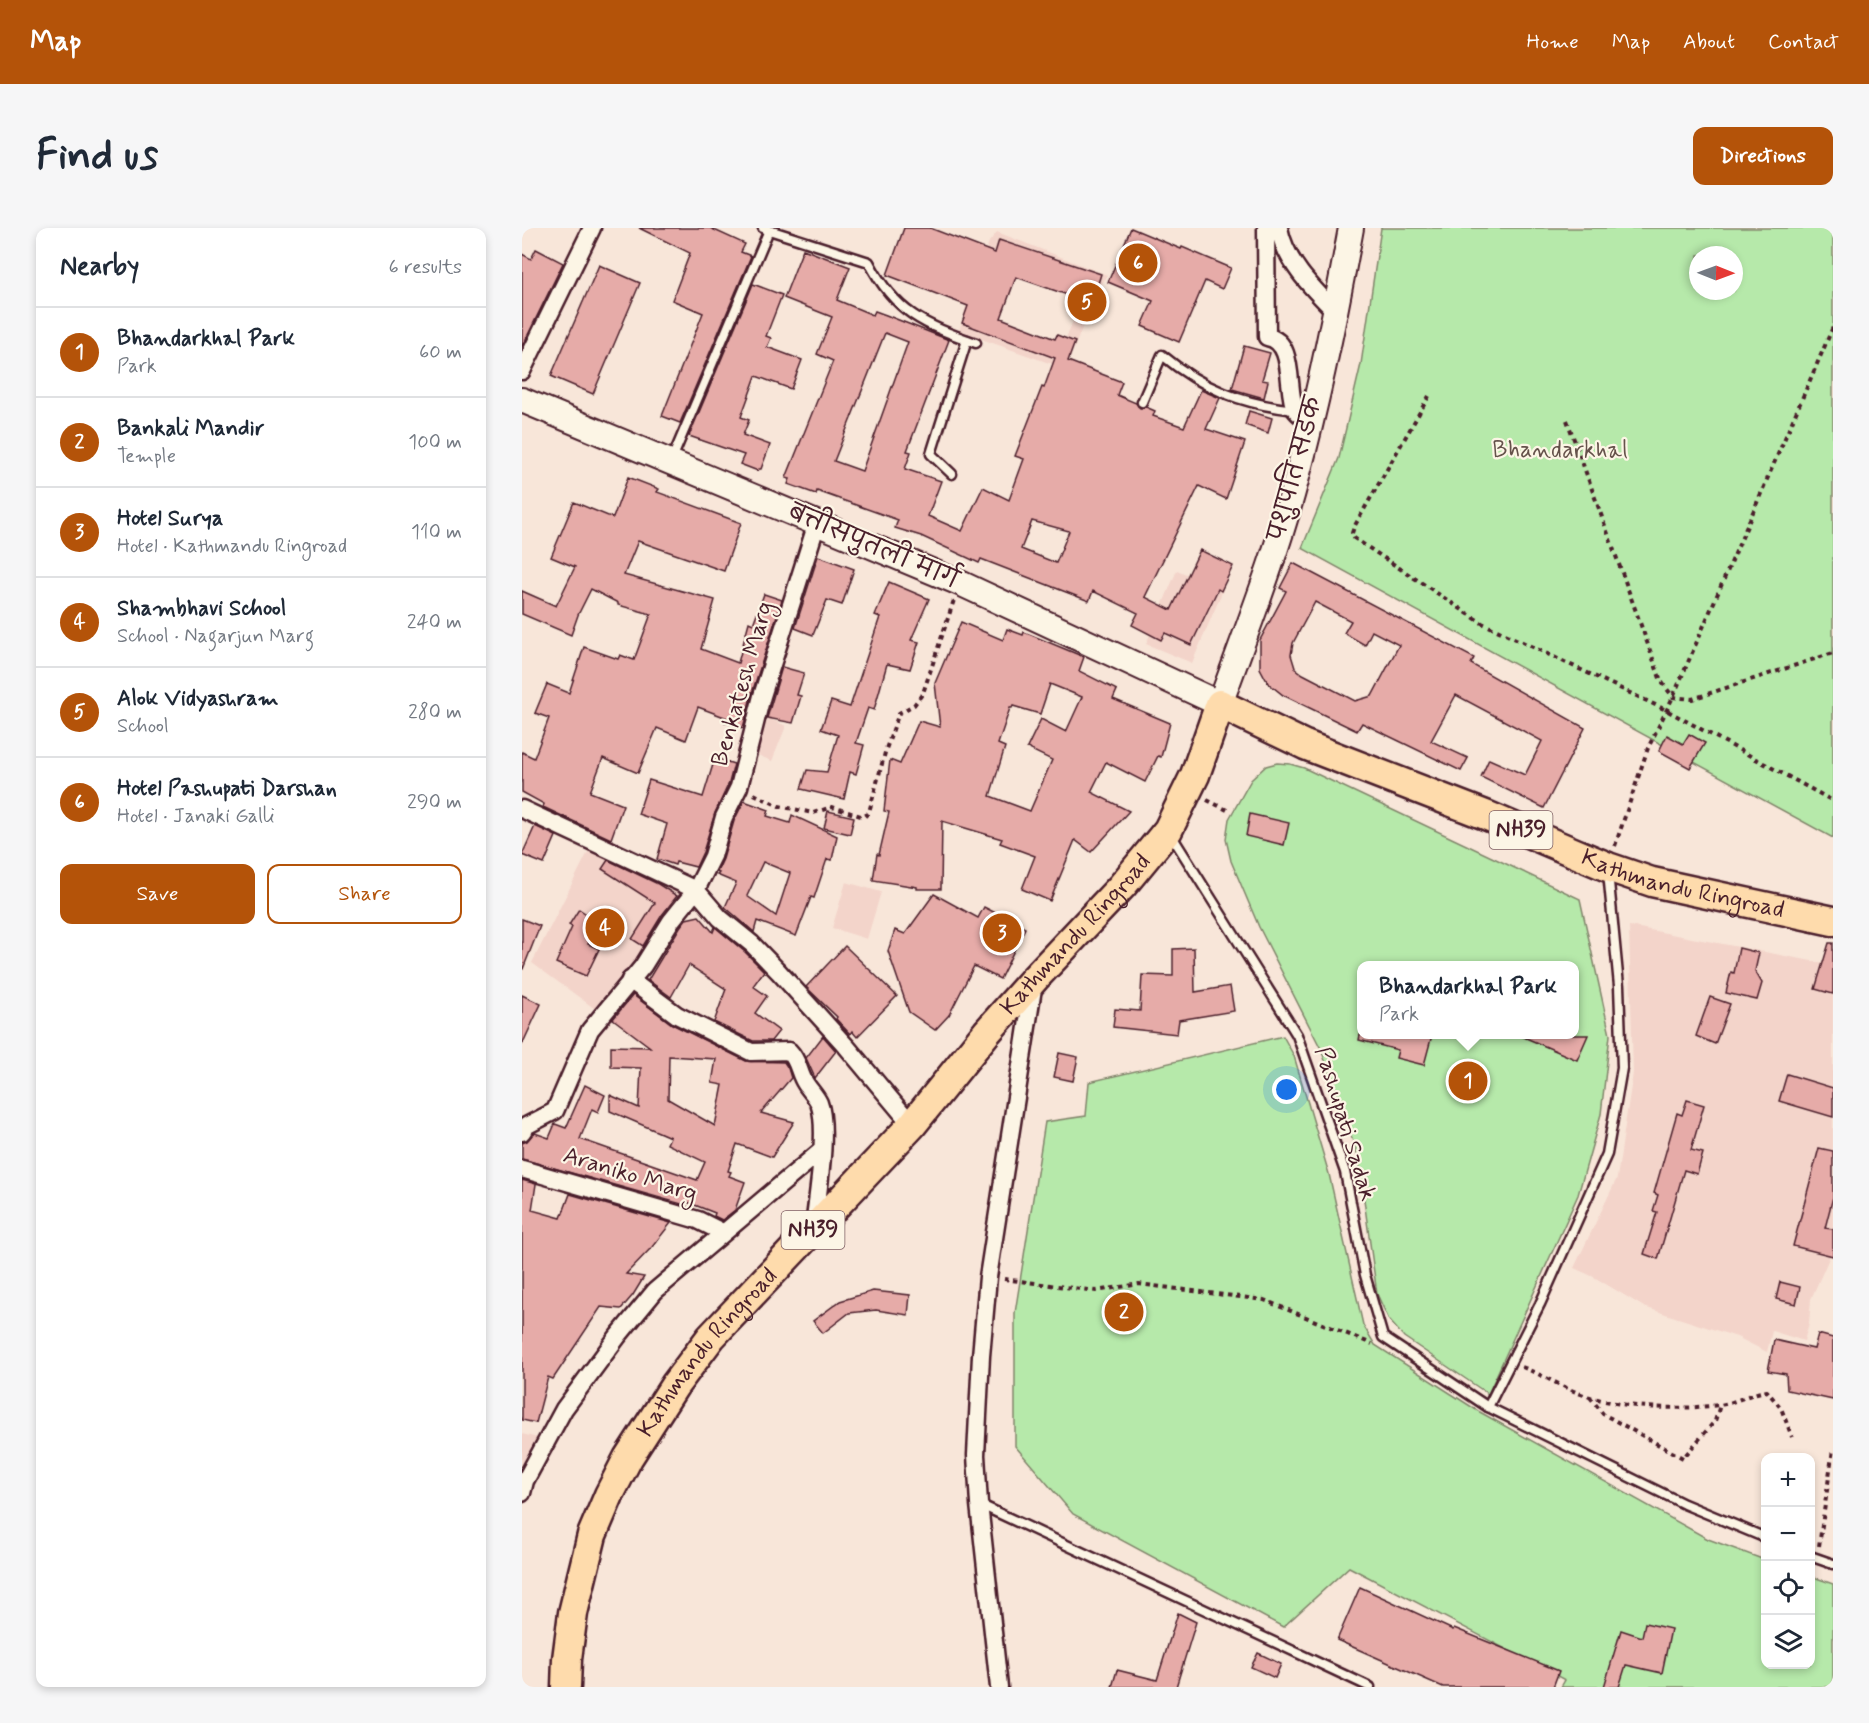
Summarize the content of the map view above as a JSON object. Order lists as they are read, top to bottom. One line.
{"streets":{"highway":["NH39","Kathmandu Ringroad"],"main road":["पशुपति सडक","बत्तीसपुतली मार्ग"],"street":["Benkatesh Marg","Araniko Marg"],"lane":["Pashupati Sadak"]},"crossings":[["पशुपति सडक","बत्तीसपुतली मार्ग"],["पशुपति सडक","Kathmandu Ringroad"],["बत्तीसपुतली मार्ग","Benkatesh Marg"],["बत्तीसपुतली मार्ग","Kathmandu Ringroad"],["Kathmandu Ringroad","Pashupati Sadak"]],"parks":["Bhandarkhal"],"north":"right","page":{"header":"Map","nav":["Home","Map","About","Contact"],"buttons":["Directions",["Save","Share"]],"title":"Find us","heading":["Nearby","6 results"],"pins":["6","5","4","3","1","2"],"list":[{"mark":"1","name":"Bhandarkhal Park","note":"Park","value":"60 m"},{"mark":"2","name":"Bankali Mandir","note":"Temple","value":"100 m"},{"mark":"3","name":"Hotel Surya","note":"Hotel · Kathmandu Ringroad","value":"110 m"},{"mark":"4","name":"Shambhavi School","note":"School · Nagarjun Marg","value":"240 m"},{"mark":"5","name":"Alok Vidyashram","note":"School","value":"280 m"},{"mark":"6","name":"Hotel Pashupati Darshan","note":"Hotel · Janaki Galli","value":"290 m"}],"popup":["Bhandarkhal Park","Park"],"map_buttons":["+","−"]}}
